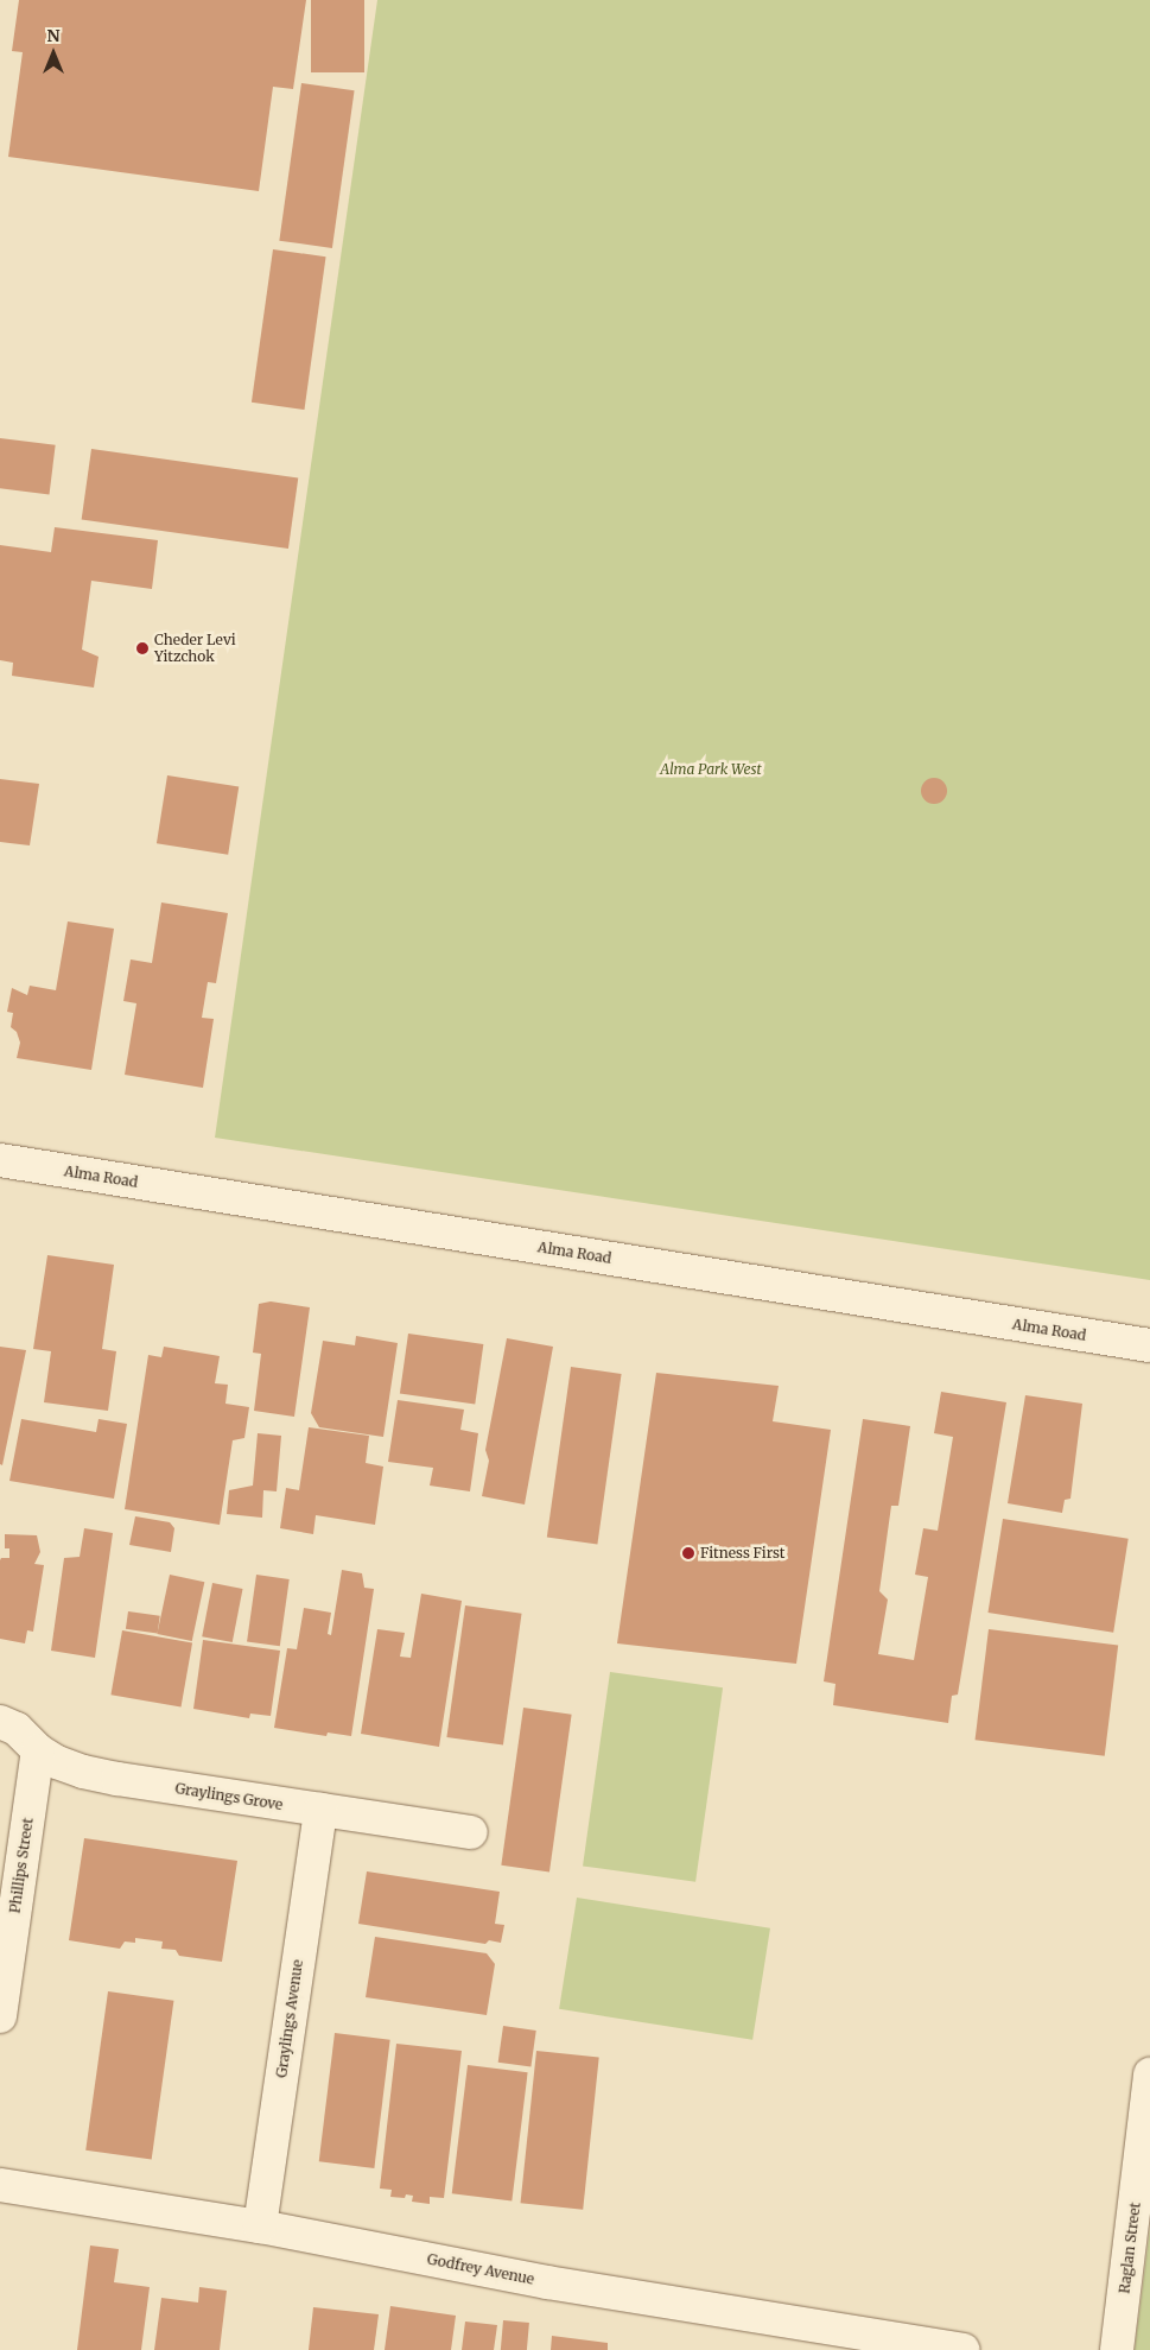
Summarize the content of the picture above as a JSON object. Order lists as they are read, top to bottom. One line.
{"streets":{"street":["Alma Road","Graylings Grove","Phillips Street","Graylings Avenue","Raglan Street","Godfrey Avenue"]},"crossings":[["Graylings Grove","Phillips Street"],["Graylings Grove","Graylings Avenue"],["Graylings Avenue","Godfrey Avenue"]],"parks":["Alma Park West"],"places":["Cheder Levi Yitzchok","Fitness First"],"north":"top"}
